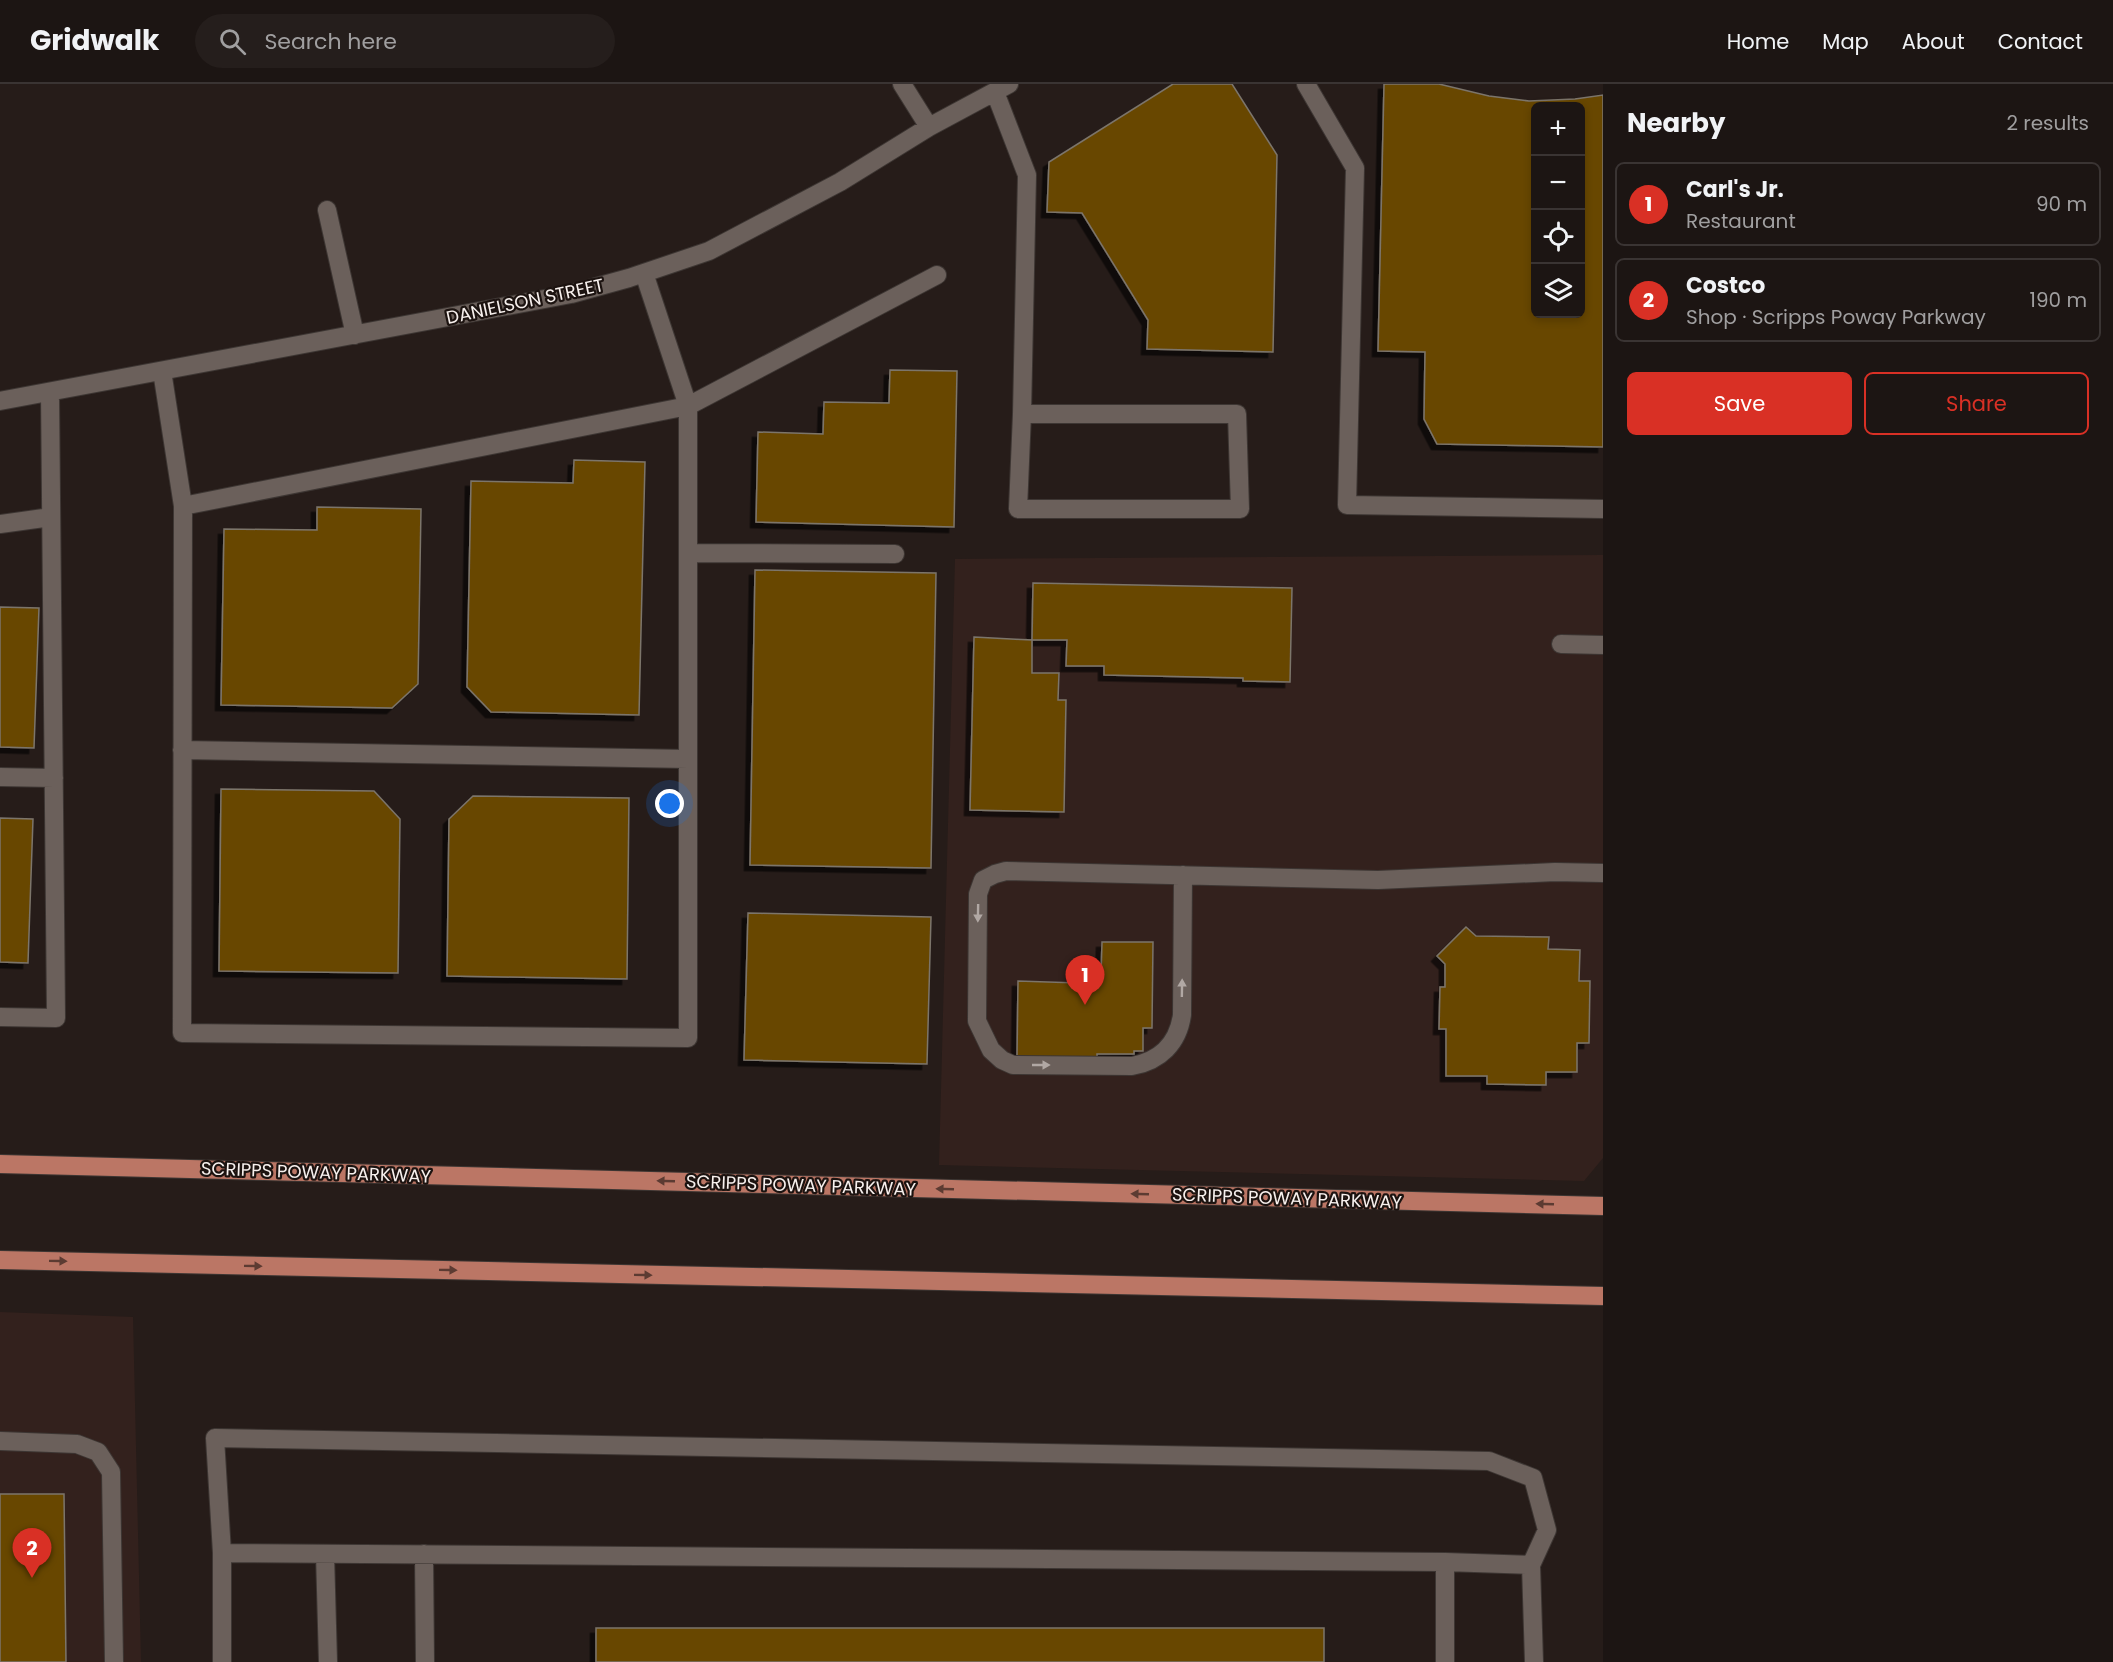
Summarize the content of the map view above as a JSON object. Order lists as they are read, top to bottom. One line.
{"streets":{"main road":["SCRIPPS POWAY PARKWAY"],"street":["DANIELSON STREET"]},"page":{"header":"Gridwalk","search":"Search here","nav":["Home","Map","About","Contact"],"heading":["Nearby","2 results"],"map_buttons":["+","−"],"list":[{"mark":"1","name":"Carl's Jr.","note":"Restaurant","value":"90 m"},{"mark":"2","name":"Costco","note":"Shop · Scripps Poway Parkway","value":"190 m"}],"buttons":["Save","Share"],"pins":["1","2"]}}
